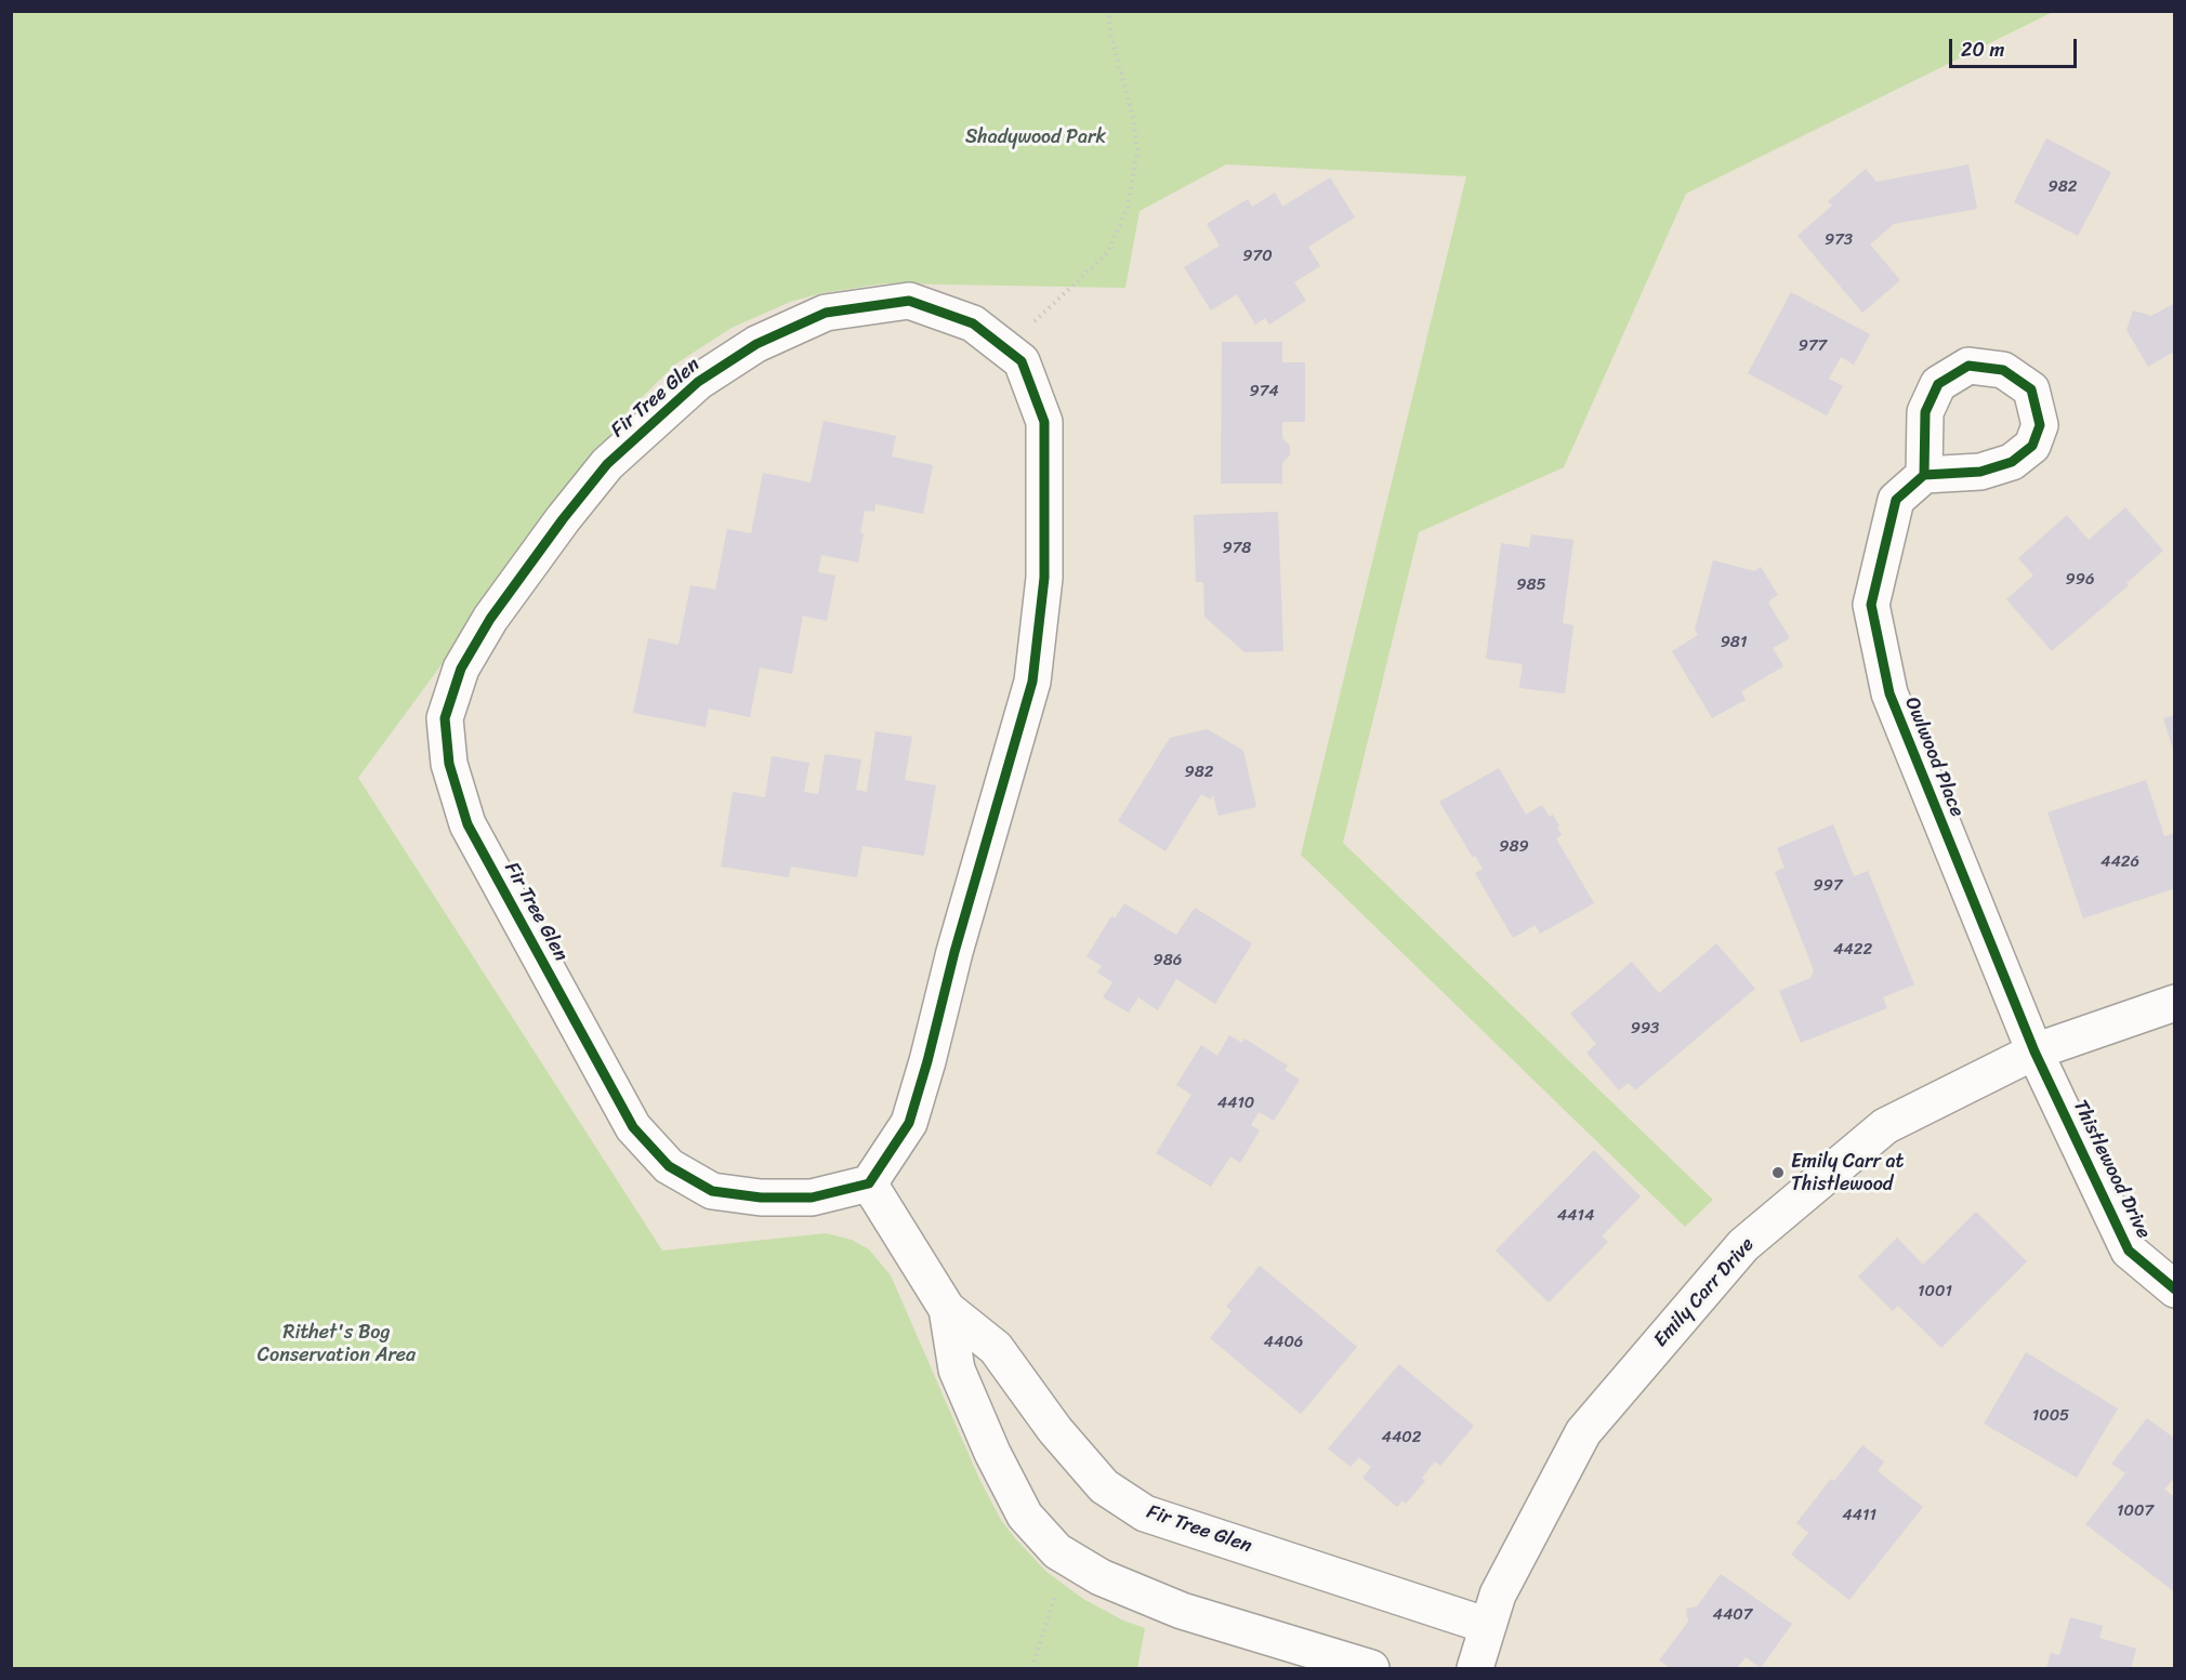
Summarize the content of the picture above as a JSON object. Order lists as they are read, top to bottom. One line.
{"streets":{"street":["Fir Tree Glen","Owlwood Place","Thistlewood Drive","Emily Carr Drive"]},"crossings":[["Fir Tree Glen","Emily Carr Drive"],["Owlwood Place","Thistlewood Drive"],["Owlwood Place","Emily Carr Drive"],["Thistlewood Drive","Emily Carr Drive"]],"parks":["Shadywood Park","Rithet's Bog Conservation Area"],"places":["Emily Carr at Thistlewood"],"house_numbers":["982","973","970","977","974","978","996","985","981","982","989","4426","997","4422","986","993","4410","4414","1001","4406","1005","4402","1007","4411","4407"],"scale_bar":"20 m"}
